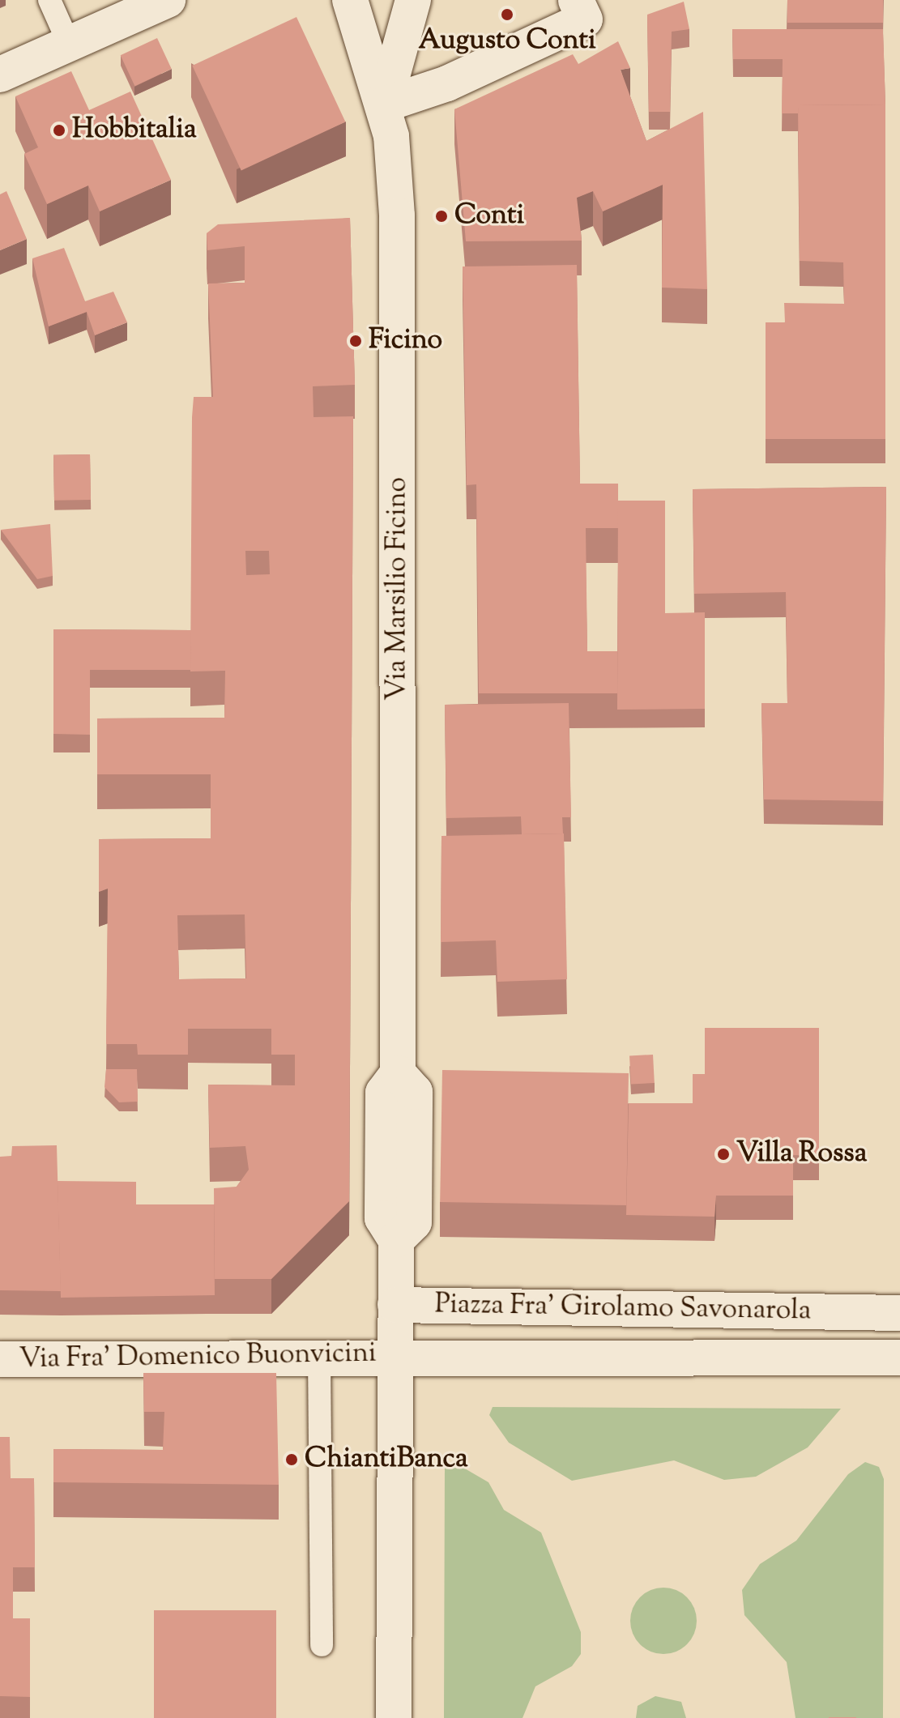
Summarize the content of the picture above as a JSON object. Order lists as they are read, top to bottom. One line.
{"streets":{"street":["Via Marsilio Ficino","Piazza Fra' Girolamo Savonarola","Via Fra' Domenico Buonvicini"]},"crossings":[["Via Marsilio Ficino","Piazza Fra' Girolamo Savonarola"],["Piazza Fra' Girolamo Savonarola","Via Fra' Domenico Buonvicini"]],"places":["Augusto Conti","Hobbitalia","Conti","Ficino","Villa Rossa","ChiantiBanca"]}
